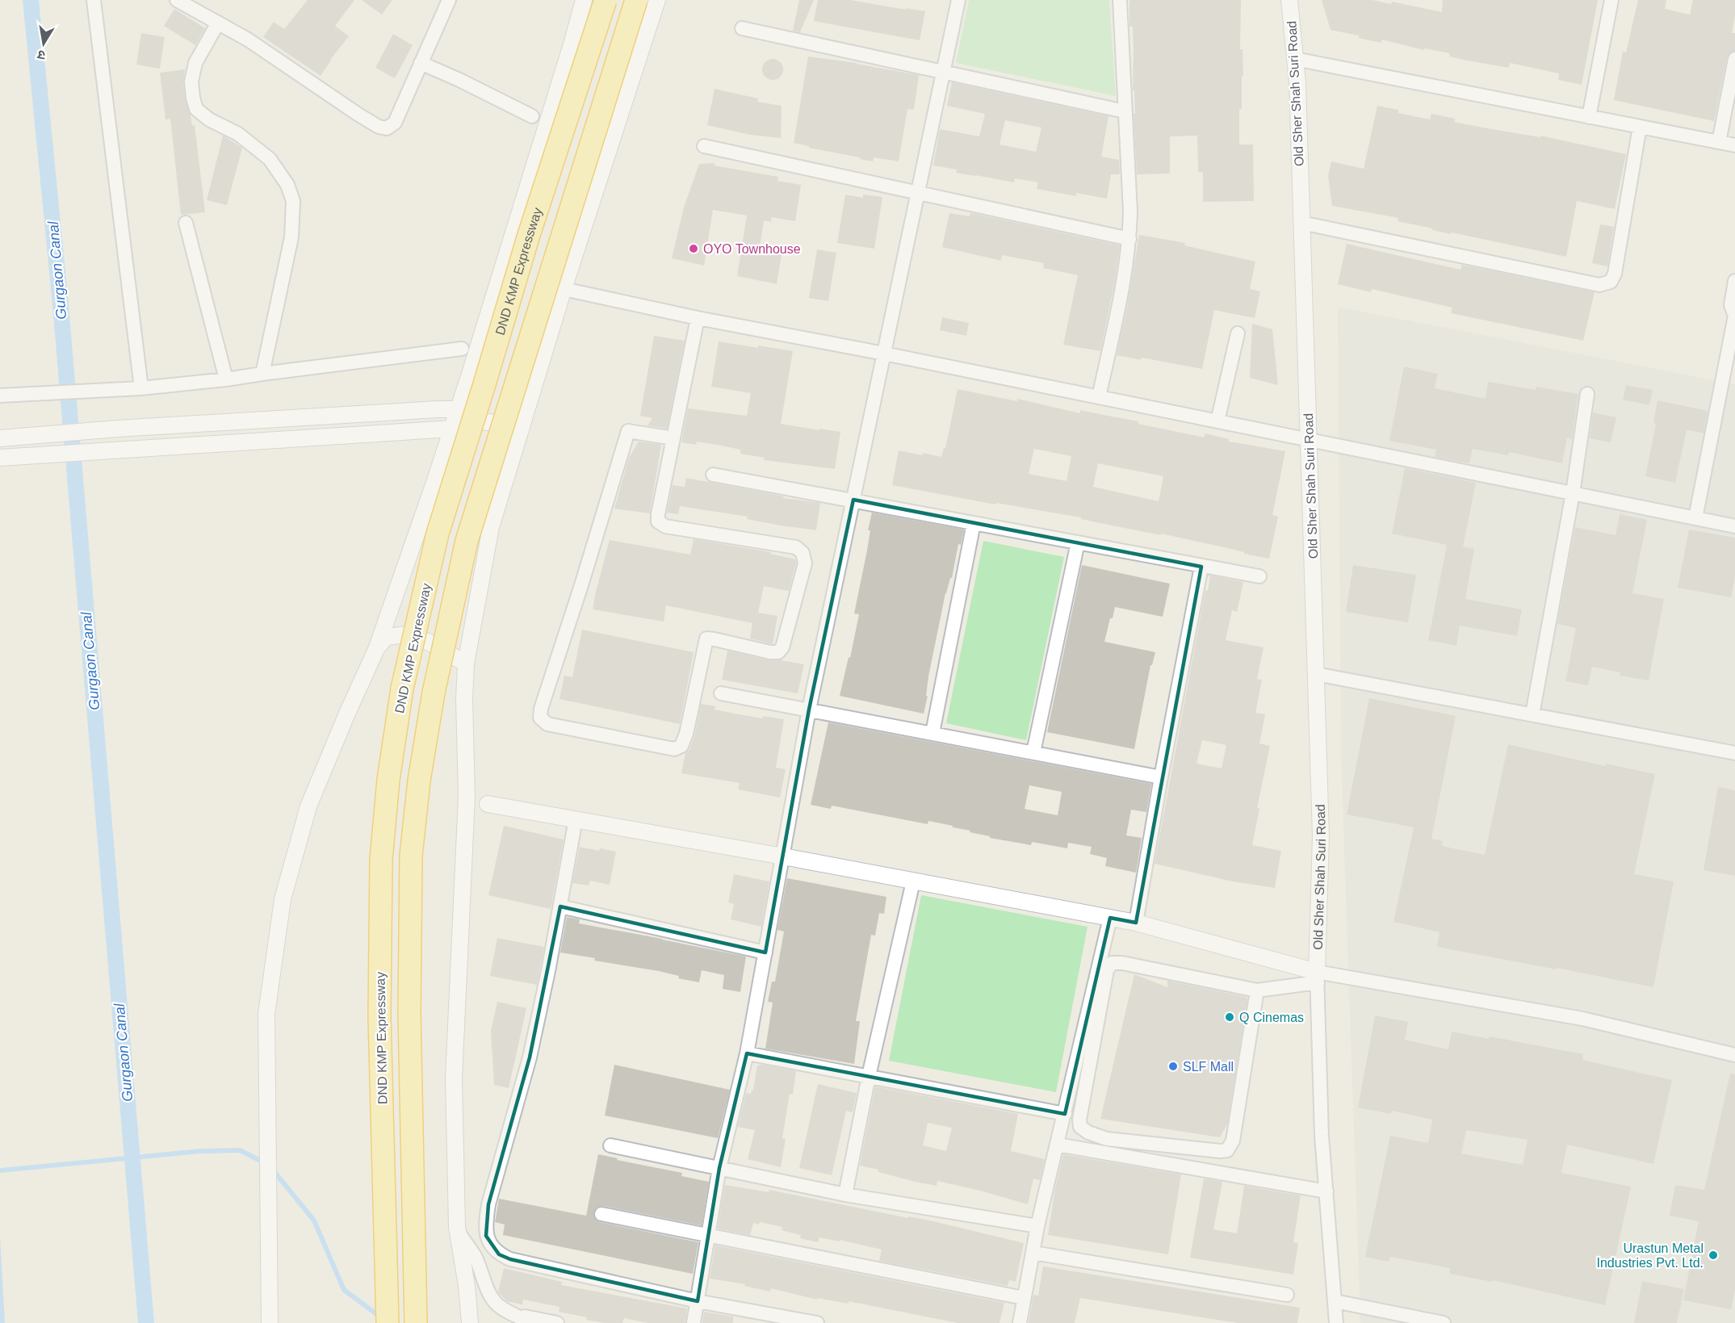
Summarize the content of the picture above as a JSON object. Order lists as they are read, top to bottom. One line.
{"streets":{"highway":["DND KMP Expressway"],"street":["Old Sher Shah Suri Road"]},"water":["Gurgaon Canal"],"places":["OYO Townhouse","Q Cinemas","SLF Mall","Urastun Metal Industries Pvt. Ltd."],"north":"bottom"}
